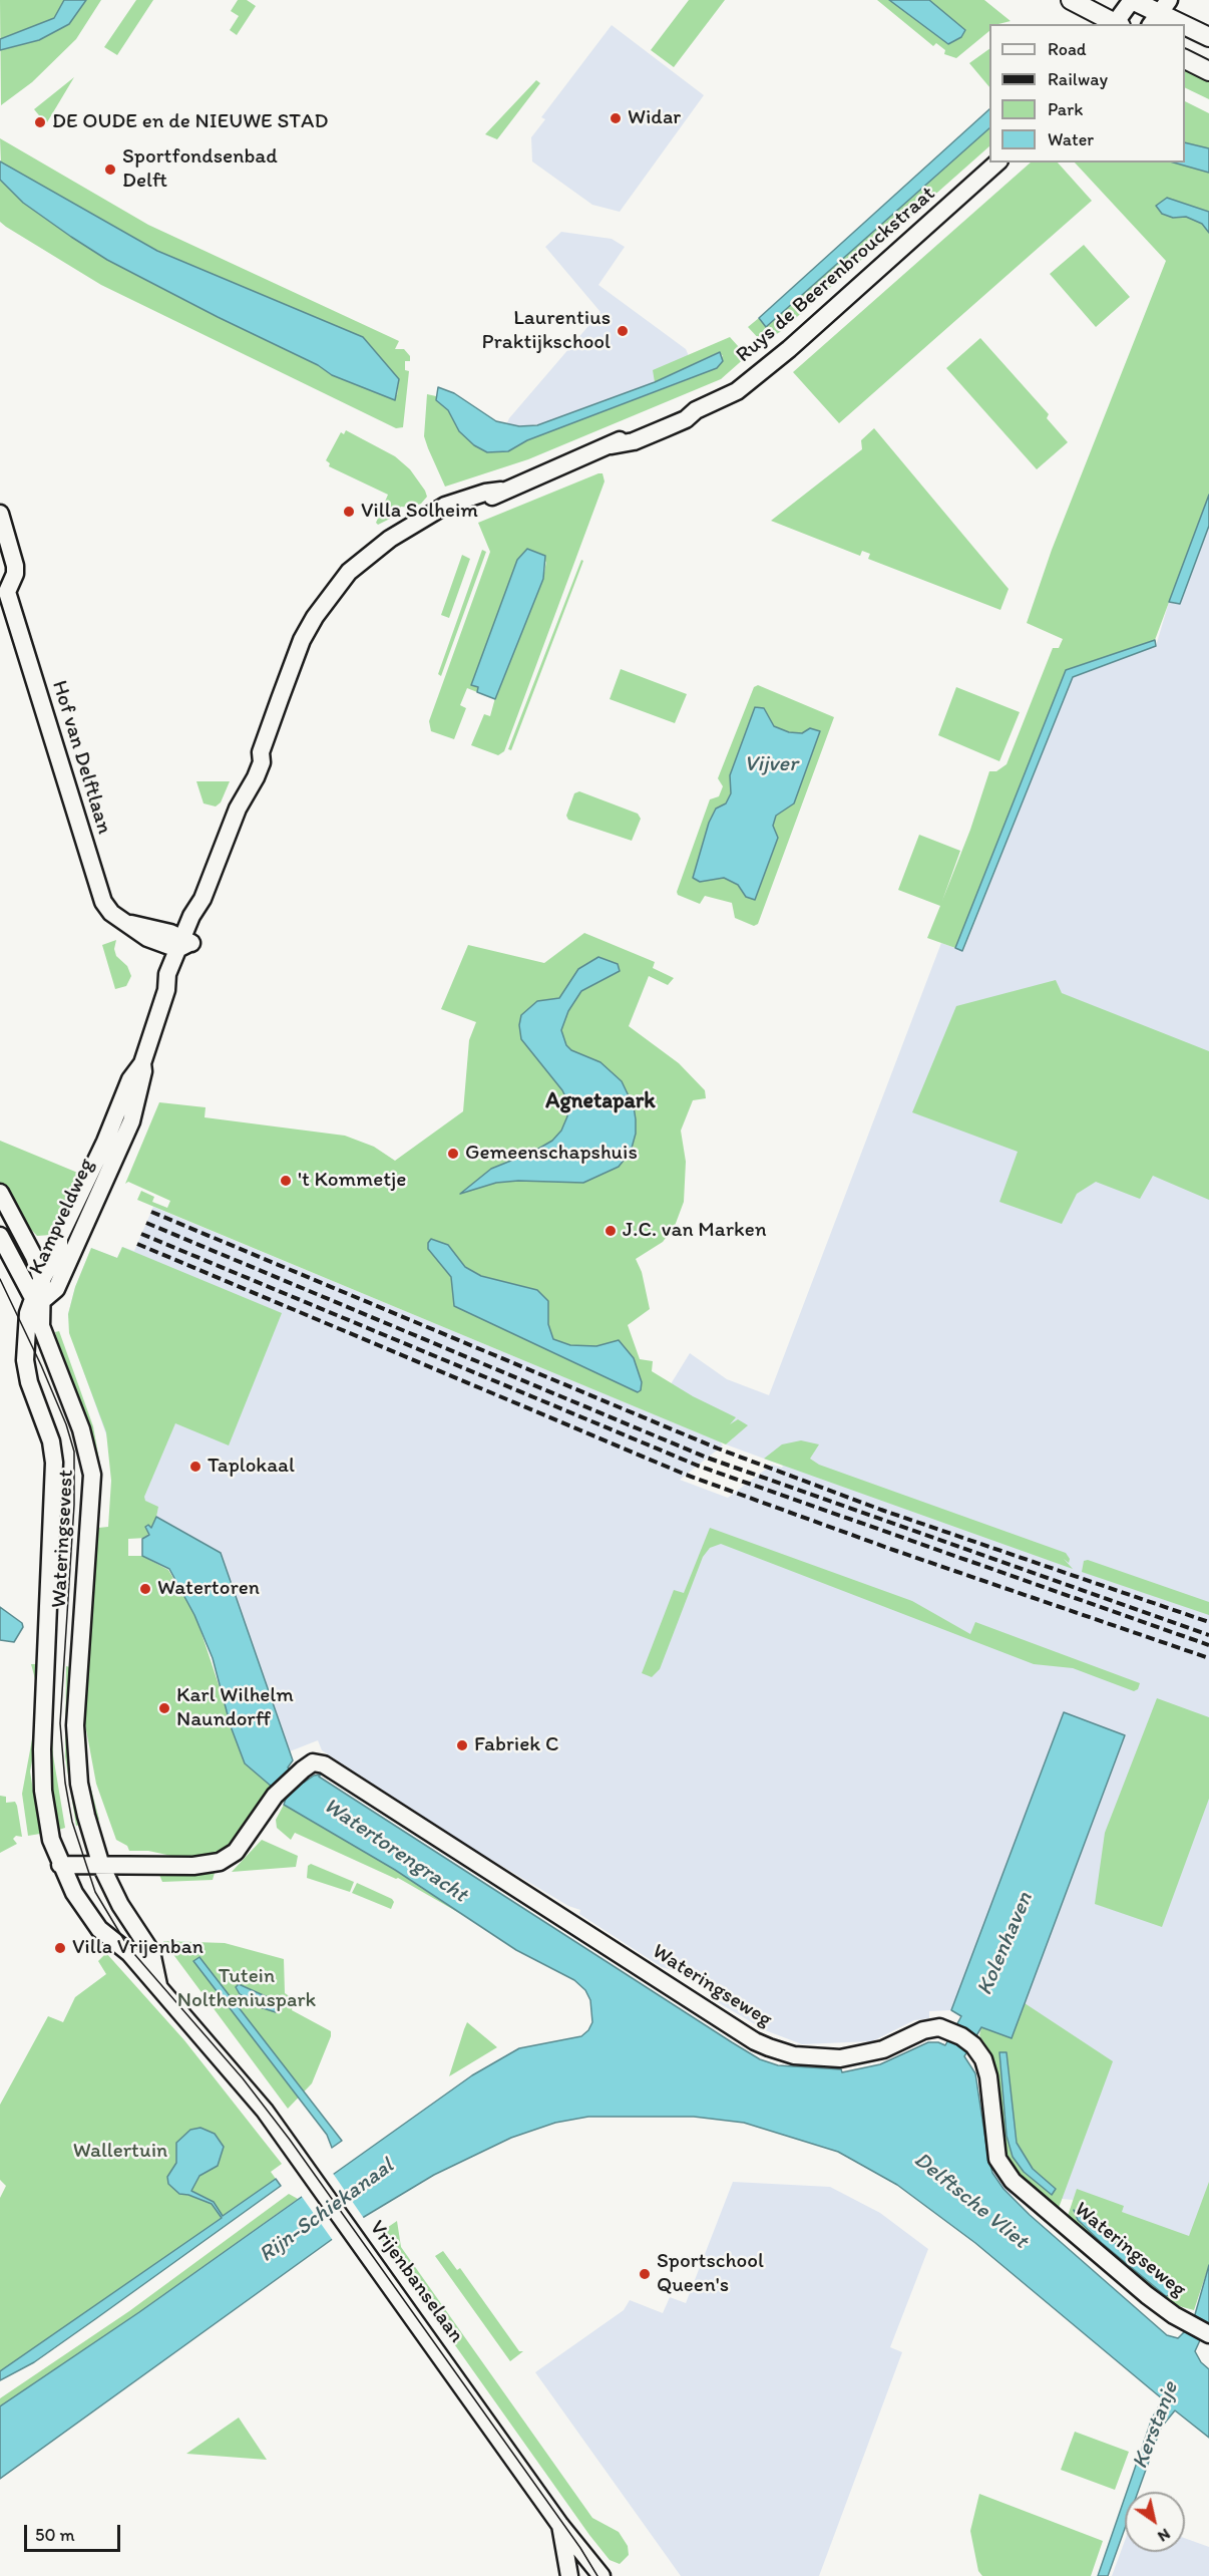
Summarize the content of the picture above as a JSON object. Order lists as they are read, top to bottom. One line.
{"streets":{"main road":["Ruys de Beerenbrouckstraat","Hof van Delftlaan","Kampveldweg","Wateringsevest","Wateringseweg","Vrijenbanselaan"]},"crossings":[["Ruys de Beerenbrouckstraat","Hof van Delftlaan"],["Ruys de Beerenbrouckstraat","Kampveldweg"],["Kampveldweg","Wateringsevest"],["Wateringsevest","Wateringseweg"],["Wateringsevest","Vrijenbanselaan"],["Wateringseweg","Vrijenbanselaan"]],"districts":["Agnetapark"],"water":["Vijver","Watertorengracht","Kolenhaven","Delftsche Vliet","Rijn-Schiekanaal","Kerstanje"],"parks":["Tutein Noltheniuspark","Wallertuin"],"places":["Widar","DE OUDE en de NIEUWE STAD","Sportfondsenbad Delft","Laurentius Praktijkschool","Villa Solheim","Gemeenschapshuis","'t Kommetje","J.C. van Marken","Taplokaal","Watertoren","Karl Wilhelm Naundorff","Fabriek C","Villa Vrijenban","Sportschool Queen's"],"legend":["Road","Railway","Park","Water"],"scale_bar":"50 m","north":"bottom right"}
